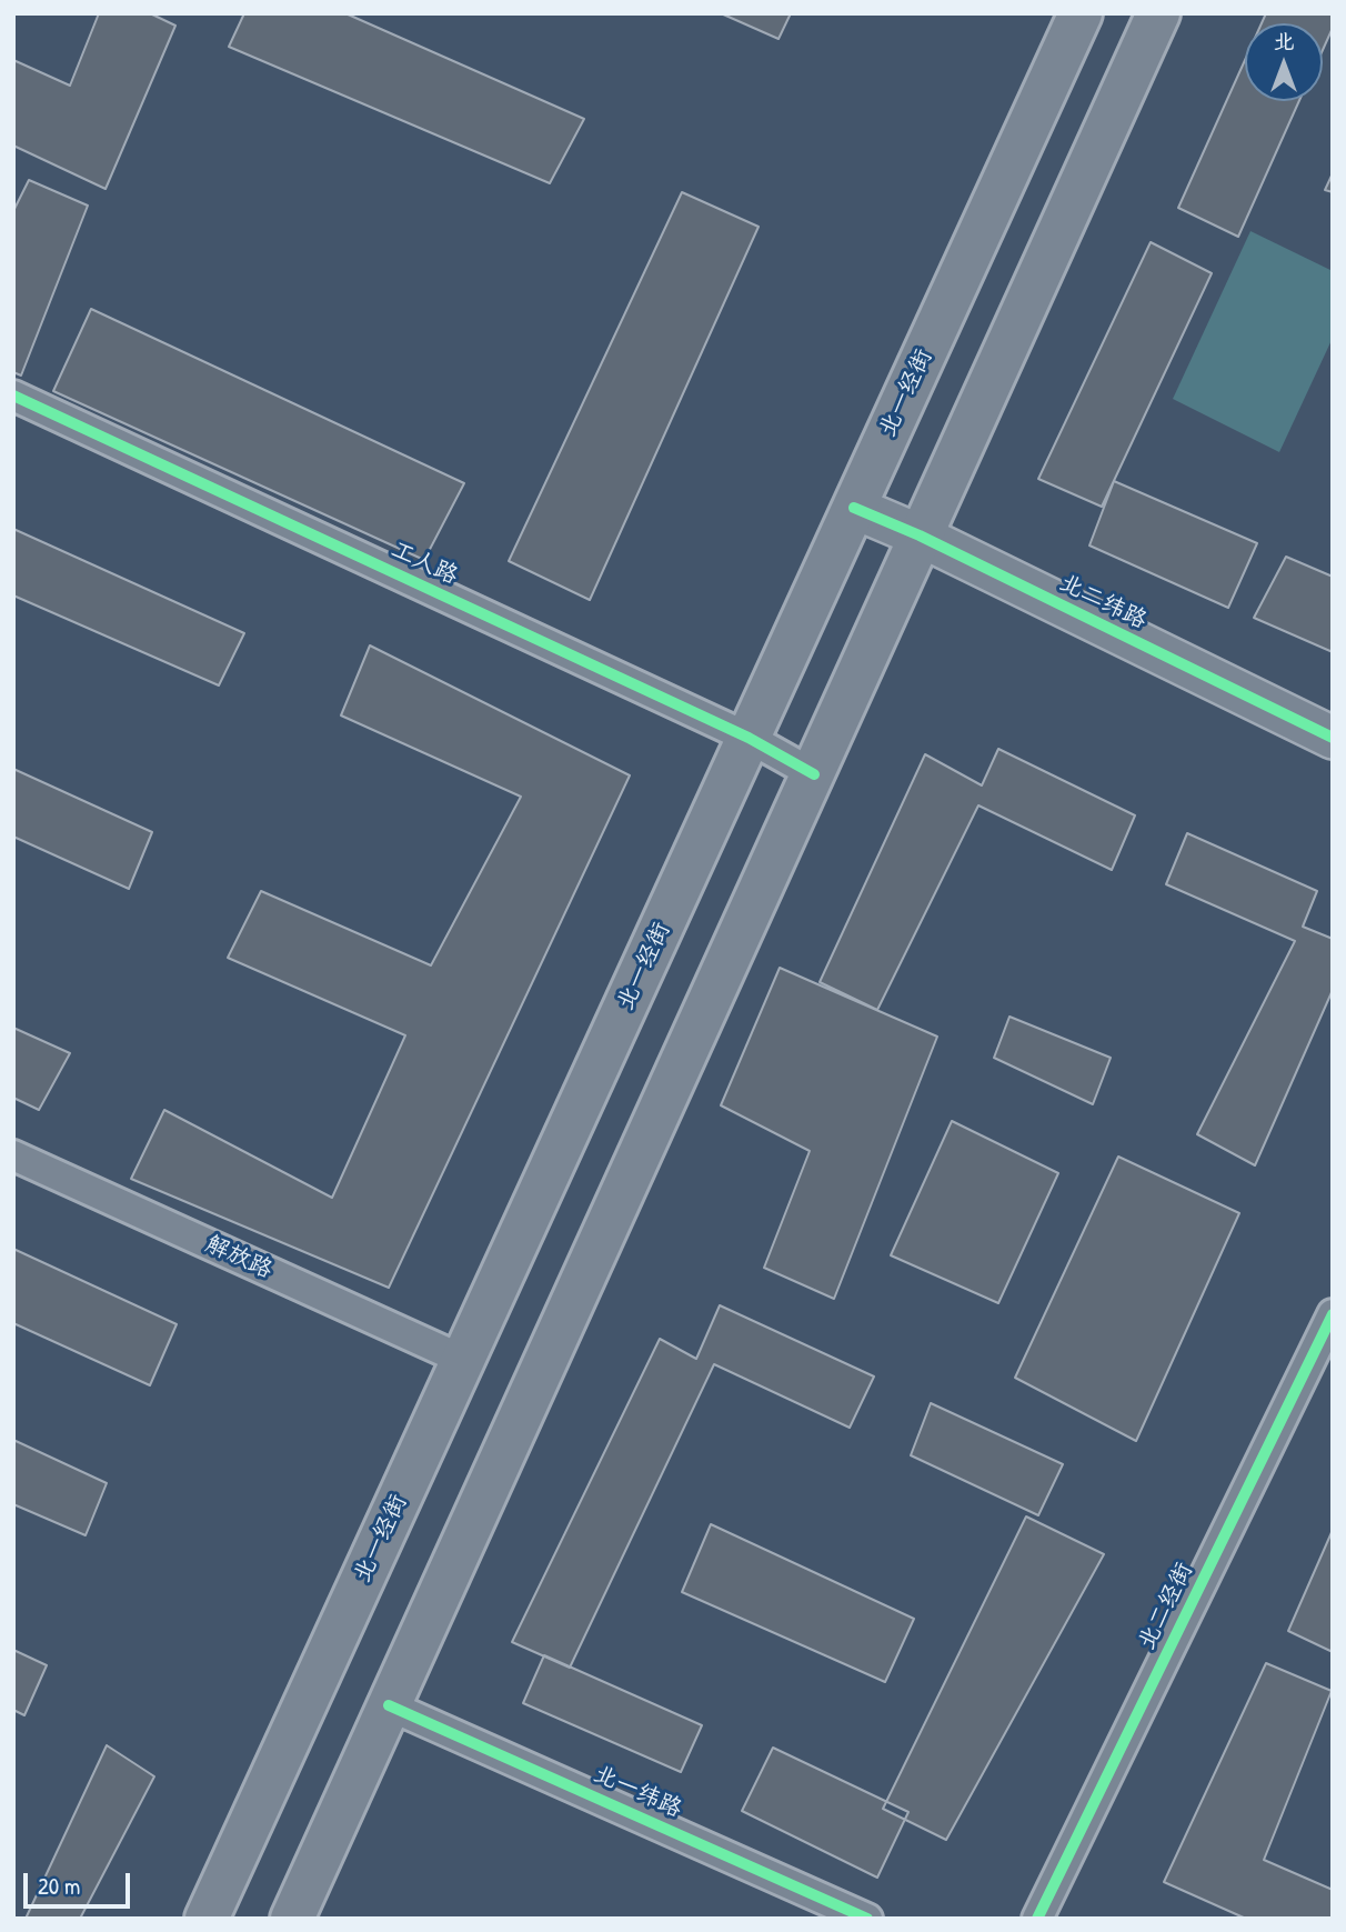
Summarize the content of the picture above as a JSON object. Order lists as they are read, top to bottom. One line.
{"streets":{"highway":["北一经街"],"street":["工人路","北二纬路","解放路","北二经街","北一纬路"]},"crossings":[["北一经街","工人路"],["北一经街","北二纬路"],["北一经街","解放路"]],"scale_bar":"20 m","north":"top"}
